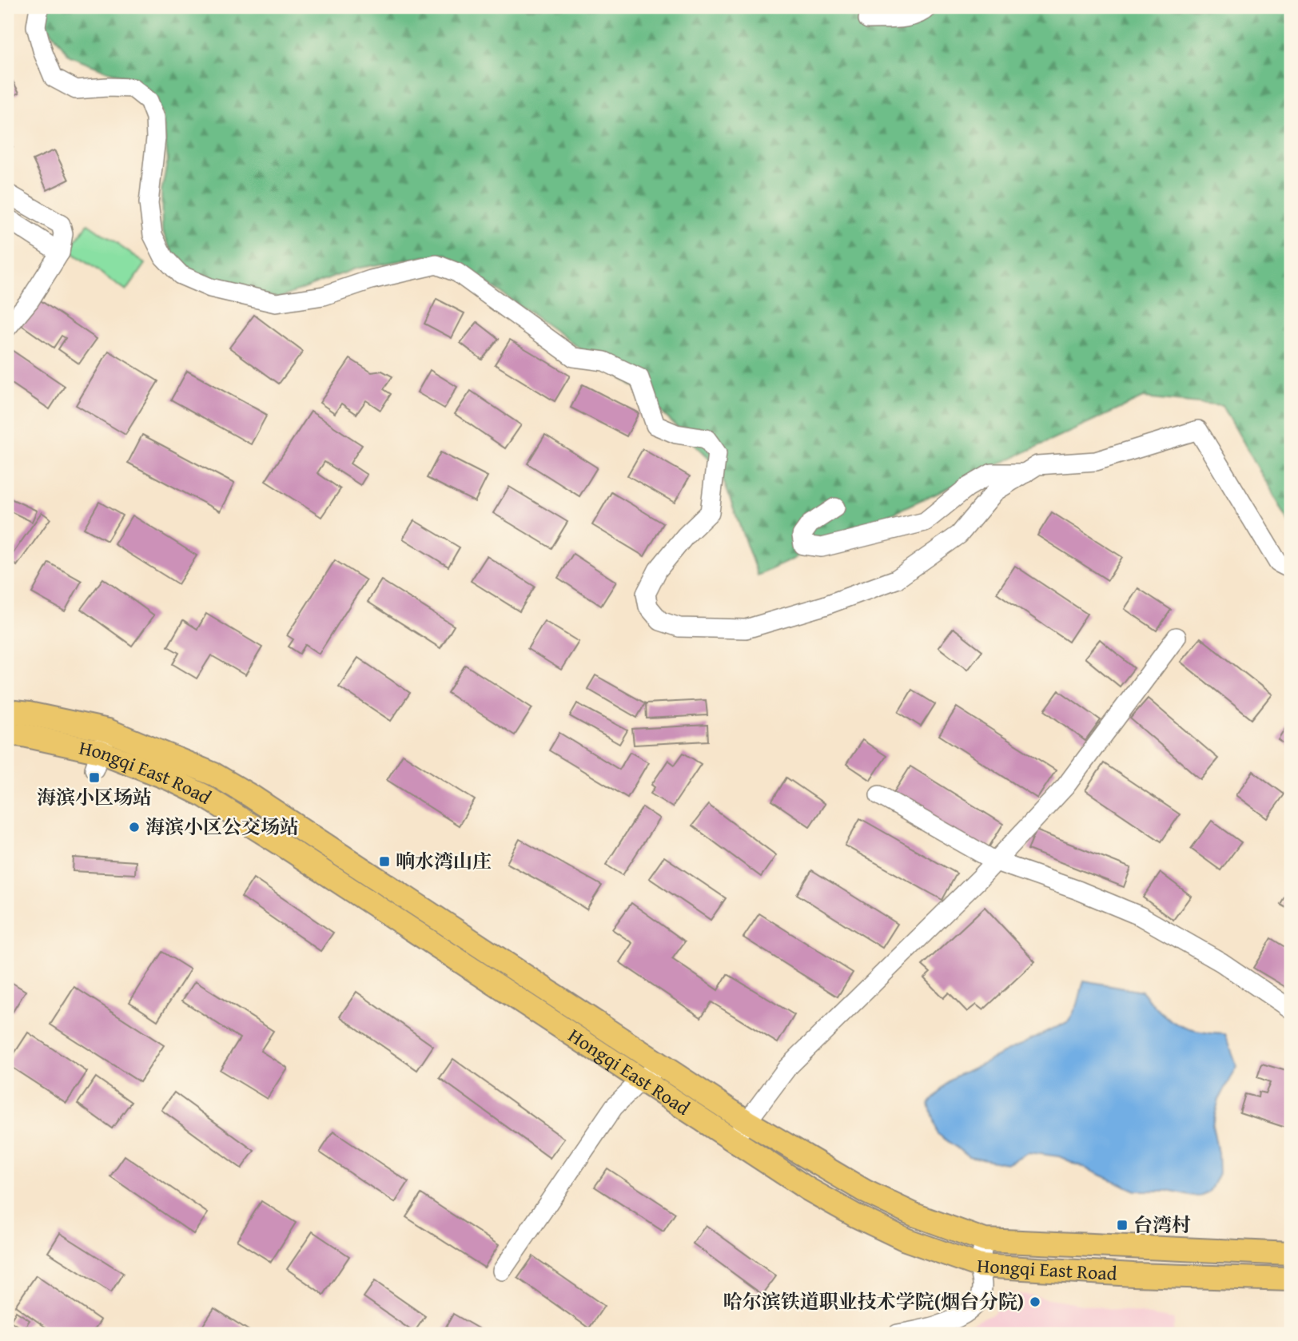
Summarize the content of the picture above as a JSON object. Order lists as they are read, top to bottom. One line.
{"streets":{"main road":["Hongqi East Road"]},"places":{"transit":["海滨小区场站","响水湾山庄","台湾村"],"other":["海滨小区公交场站","哈尔滨铁道职业技术学院(烟台分院)"]}}
